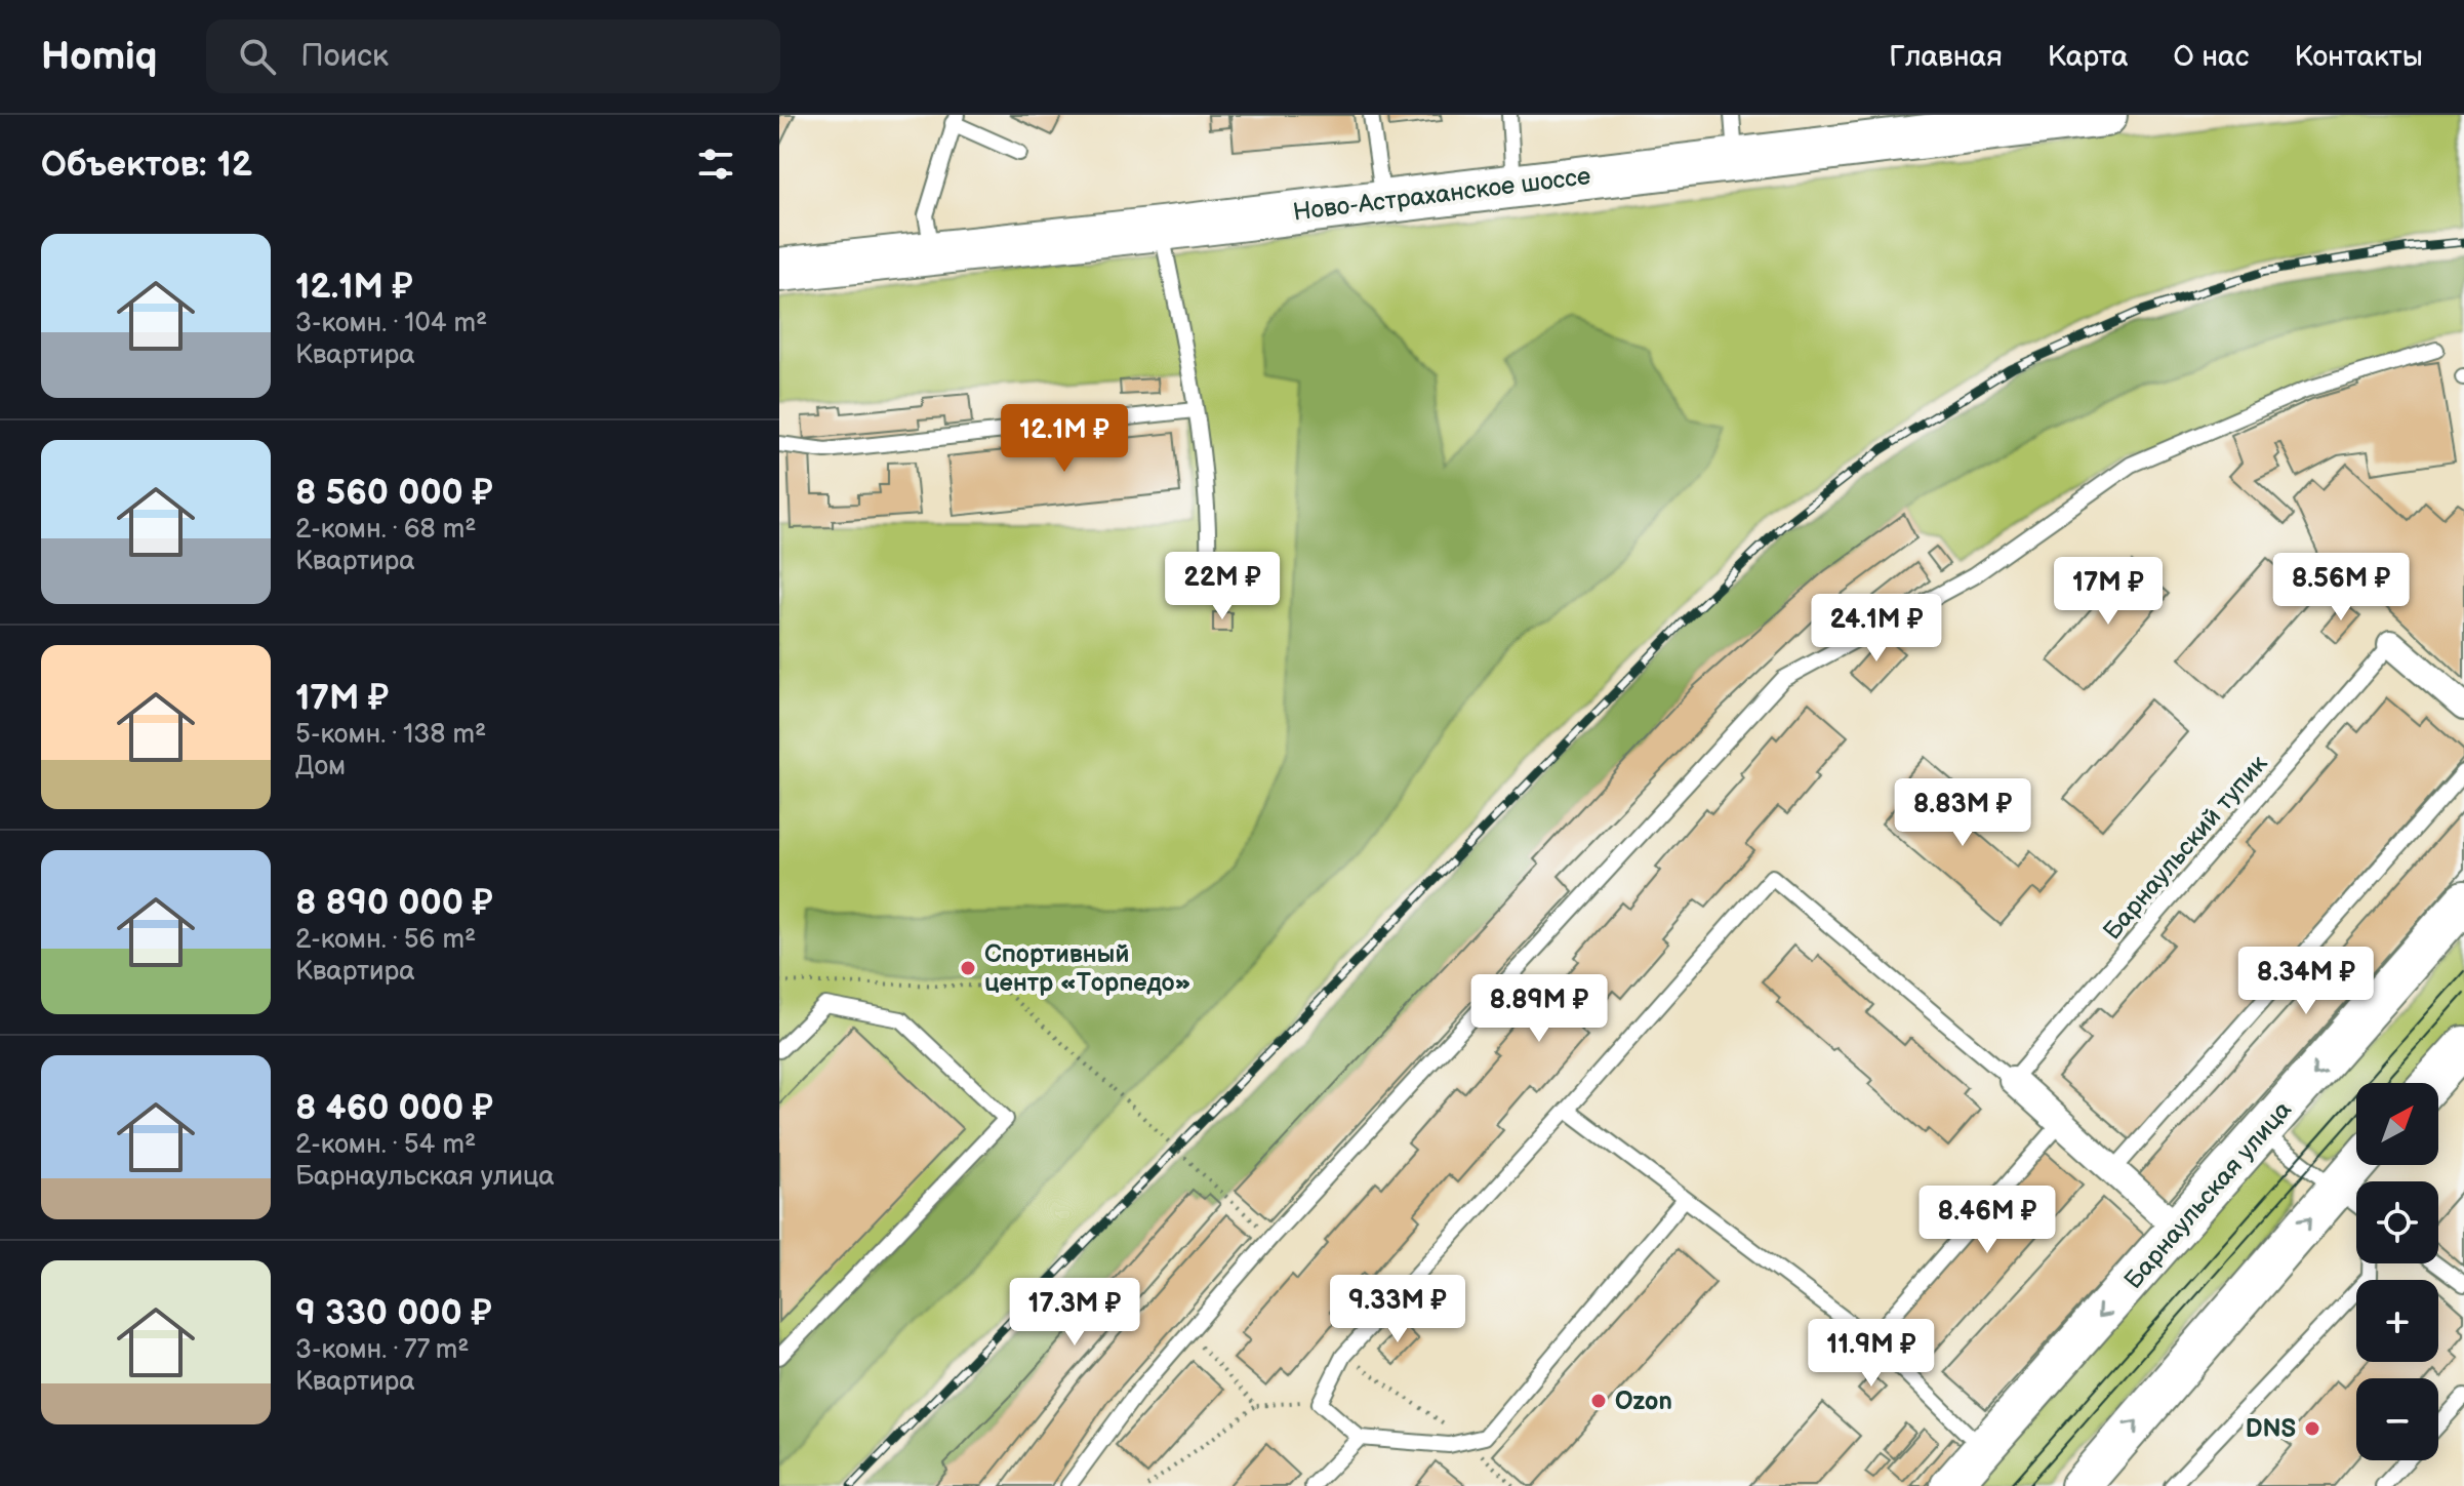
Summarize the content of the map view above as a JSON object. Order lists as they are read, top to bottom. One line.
{"streets":{"main road":["Ново-Астраханское шоссе"],"street":["Барнаульская улица"],"lane":["Барнаульский тупик"]},"places":["Спортивный центр «Торпедо»","Ozon","DNS"],"north":"top right","page":{"header":"Homiq","search":"Поиск","nav":["Главная","Карта","О нас","Контакты"],"heading":"Объектов: 12","list":[{"name":"12.1M ₽","note":"3-комн. · 104 m² · Квартира"},{"name":"8 560 000 ₽","note":"2-комн. · 68 m² · Квартира"},{"name":"17M ₽","note":"5-комн. · 138 m² · Дом"},{"name":"8 890 000 ₽","note":"2-комн. · 56 m² · Квартира"},{"name":"8 460 000 ₽","note":"2-комн. · 54 m² · Барнаульская улица"},{"name":"9 330 000 ₽","note":"3-комн. · 77 m² · Квартира"}],"price":["12.1M ₽","22M ₽","8.56M ₽","17M ₽","24.1M ₽","8.83M ₽","8.34M ₽","8.89M ₽","8.46M ₽","9.33M ₽","17.3M ₽","11.9M ₽"],"map_buttons":["+","−"]}}
